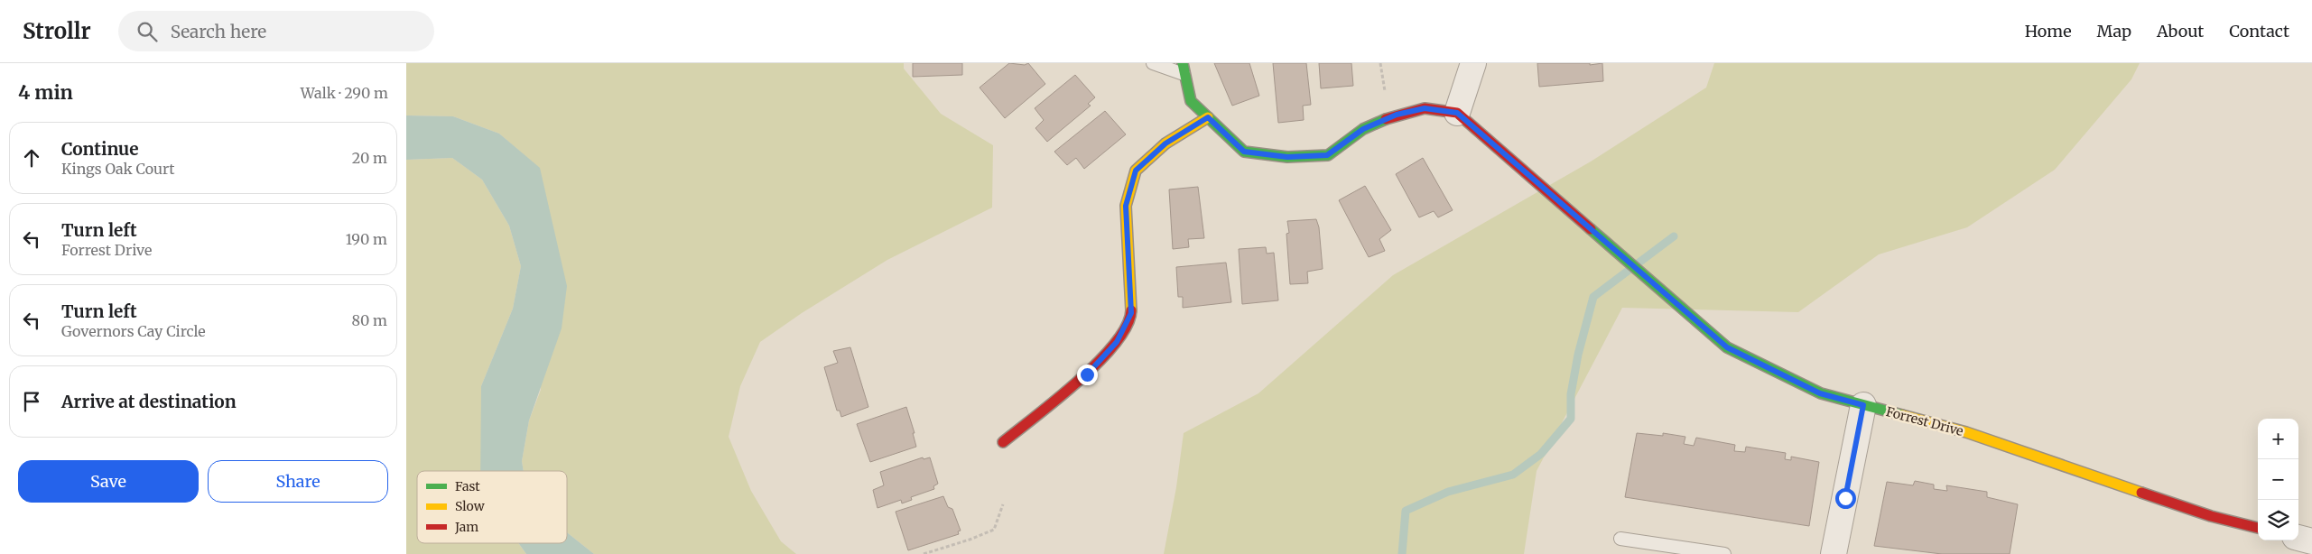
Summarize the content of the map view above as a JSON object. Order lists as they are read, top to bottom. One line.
{"streets":{"street":["Forrest Drive"]},"legend":["Fast","Slow","Jam"],"page":{"header":"Strollr","search":"Search here","nav":["Home","Map","About","Contact"],"heading":["4 min","Walk · 290 m"],"list":[["Continue","Kings Oak Court","20 m"],["Turn left","Forrest Drive","190 m"],["Turn left","Governors Cay Circle","80 m"],"Arrive at destination"],"map_buttons":["+","−"],"buttons":["Save","Share"]}}
